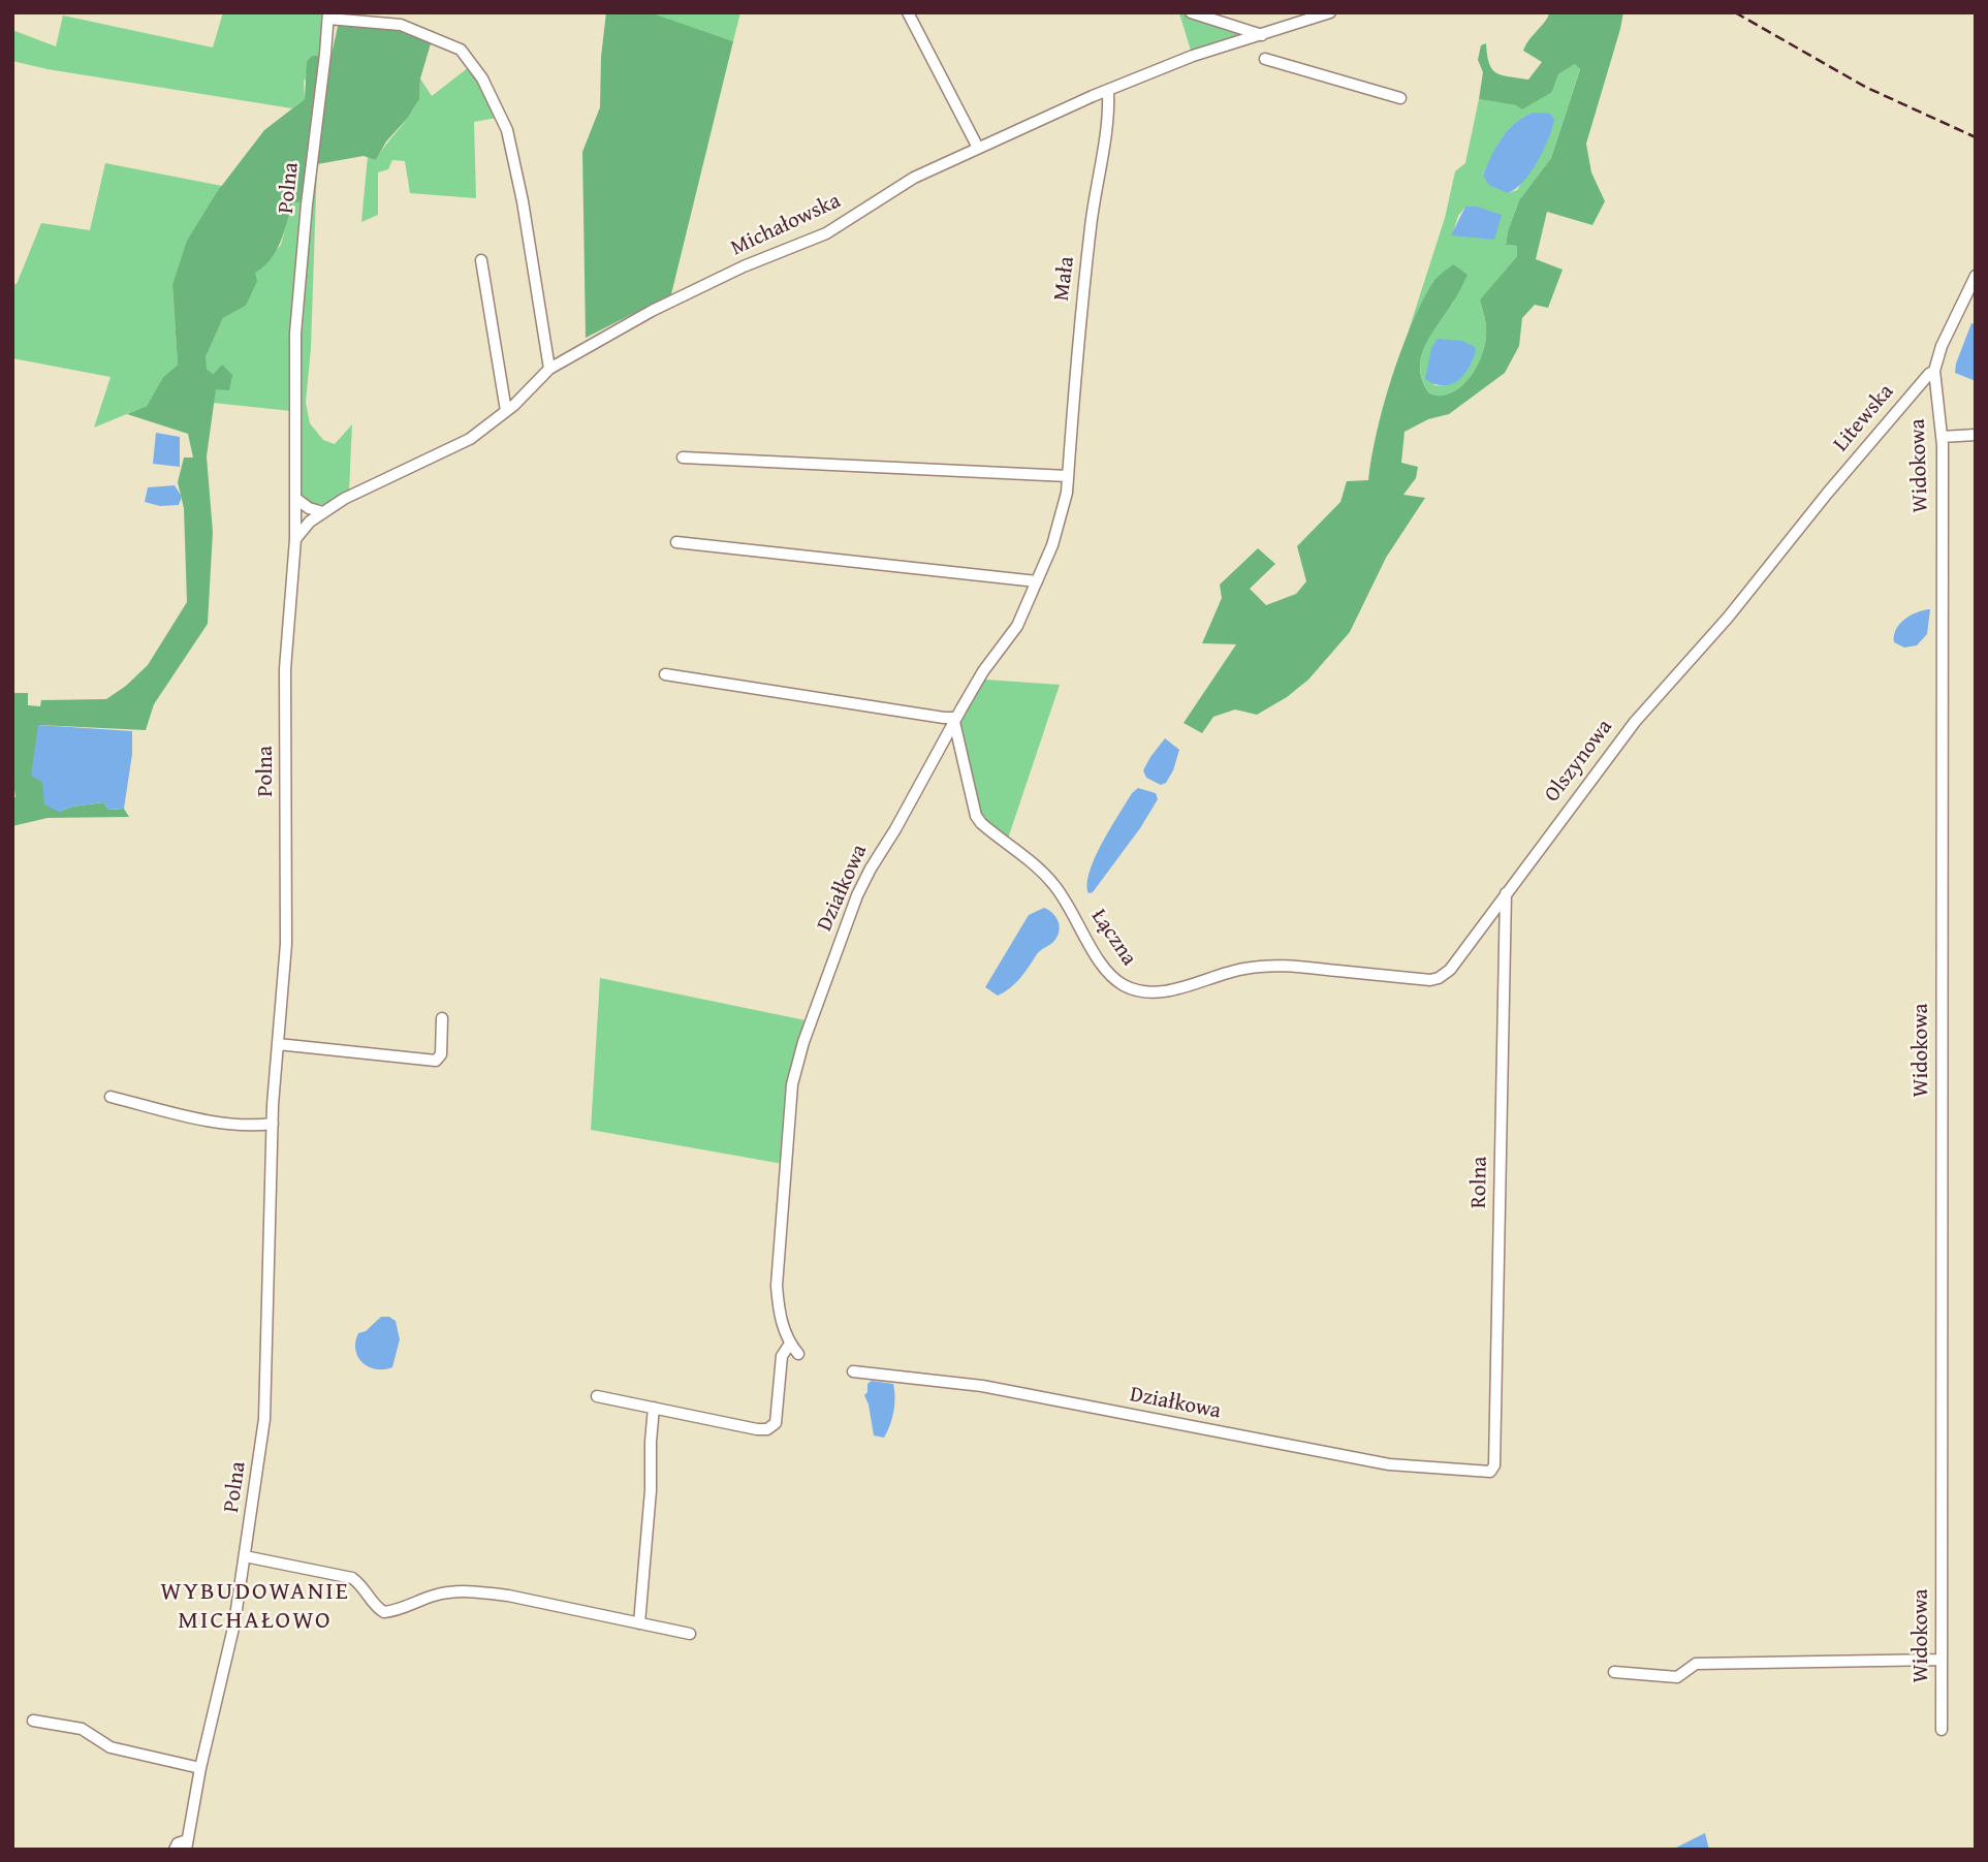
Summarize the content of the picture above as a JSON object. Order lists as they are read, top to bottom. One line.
{"streets":{"street":["Polna","Michałowska","Mała","Litewska","Widokowa","Olszynowa","Działkowa","Łączna","Rolna"]},"crossings":[["Polna","Michałowska"],["Michałowska","Mała"],["Mała","Działkowa"],["Litewska","Widokowa"],["Litewska","Olszynowa"],["Olszynowa","Łączna"],["Olszynowa","Rolna"],["Działkowa","Łączna"],["Działkowa","Rolna"]],"districts":["WYBUDOWANIE MICHAŁOWO"]}
